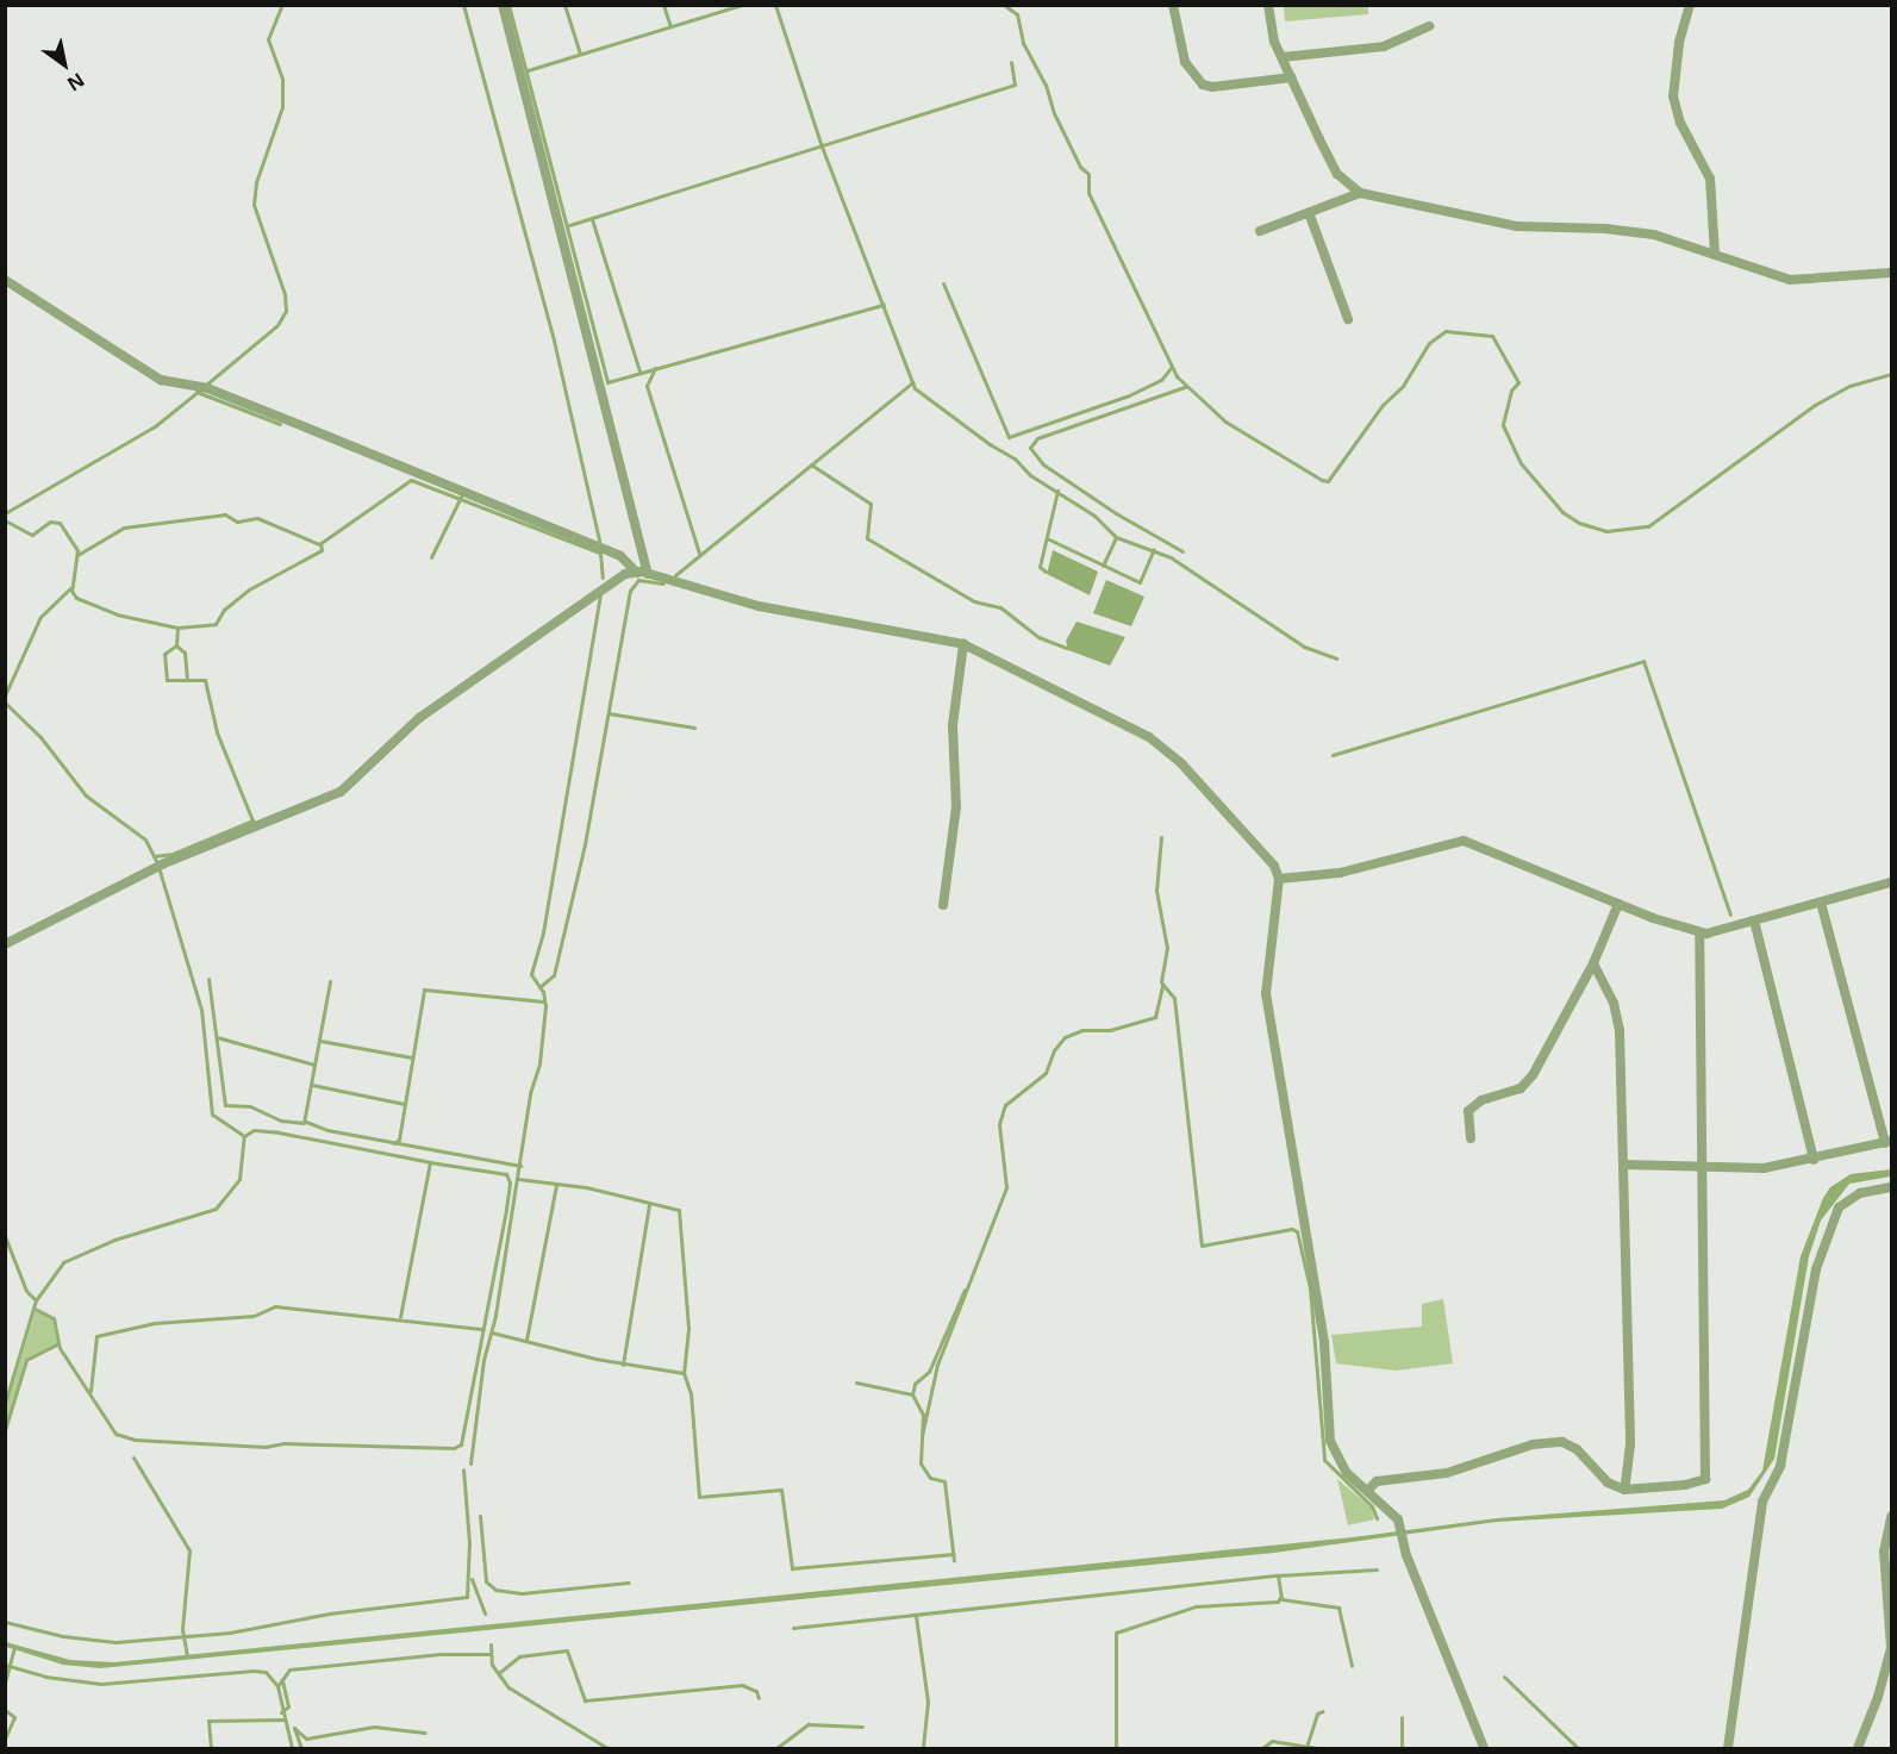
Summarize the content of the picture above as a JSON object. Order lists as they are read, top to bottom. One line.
{"north":"bottom right"}
